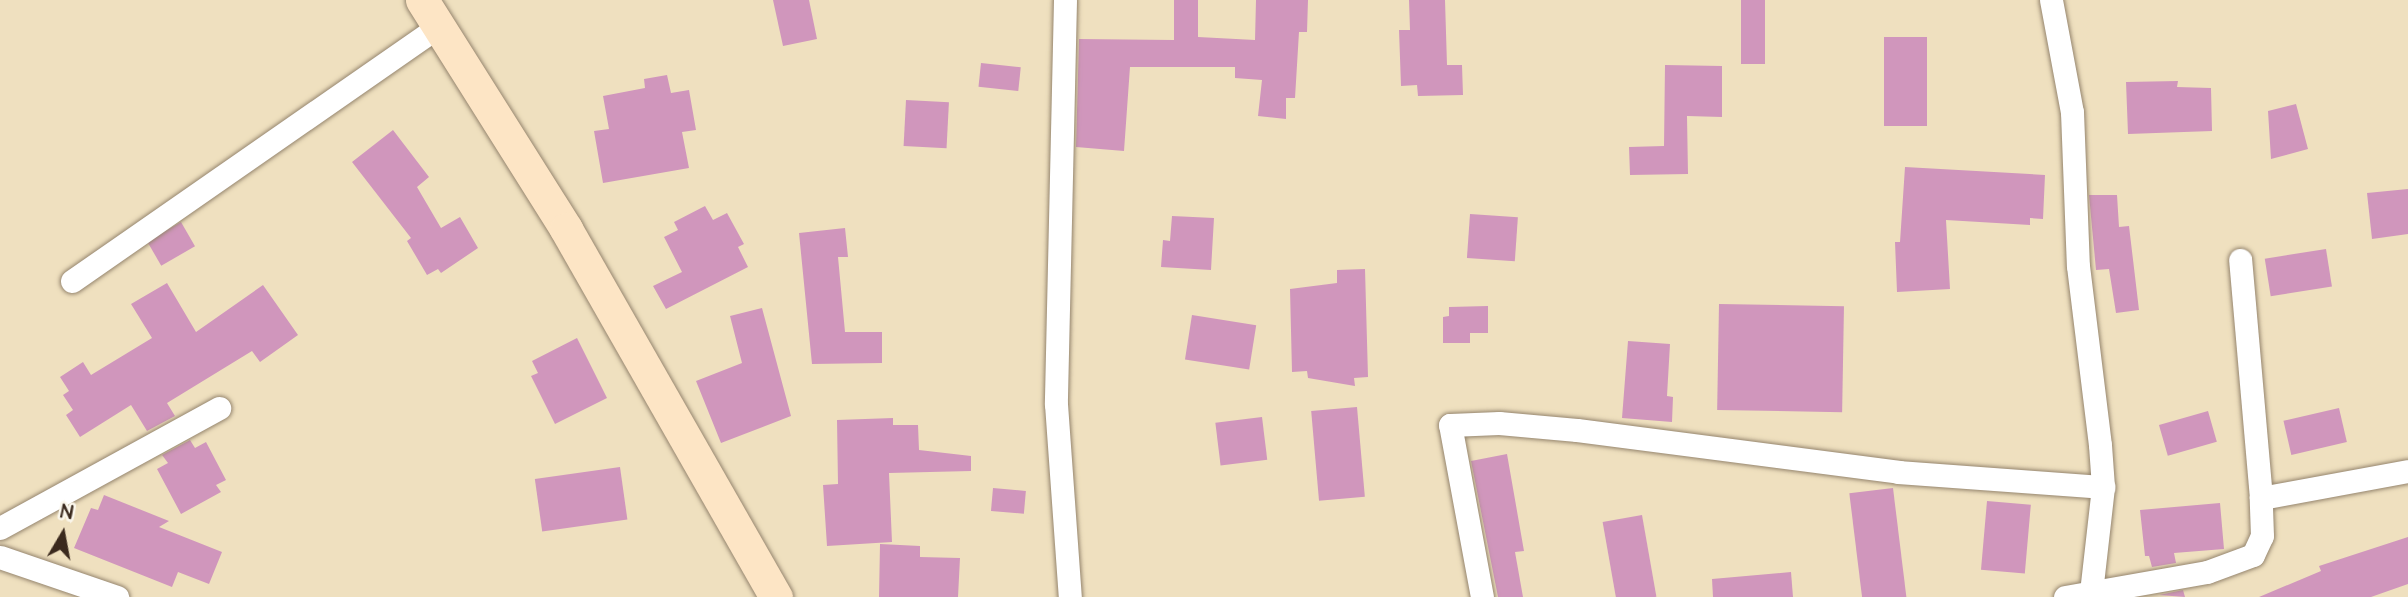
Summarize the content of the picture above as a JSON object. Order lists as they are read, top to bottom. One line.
{"north":"top"}
